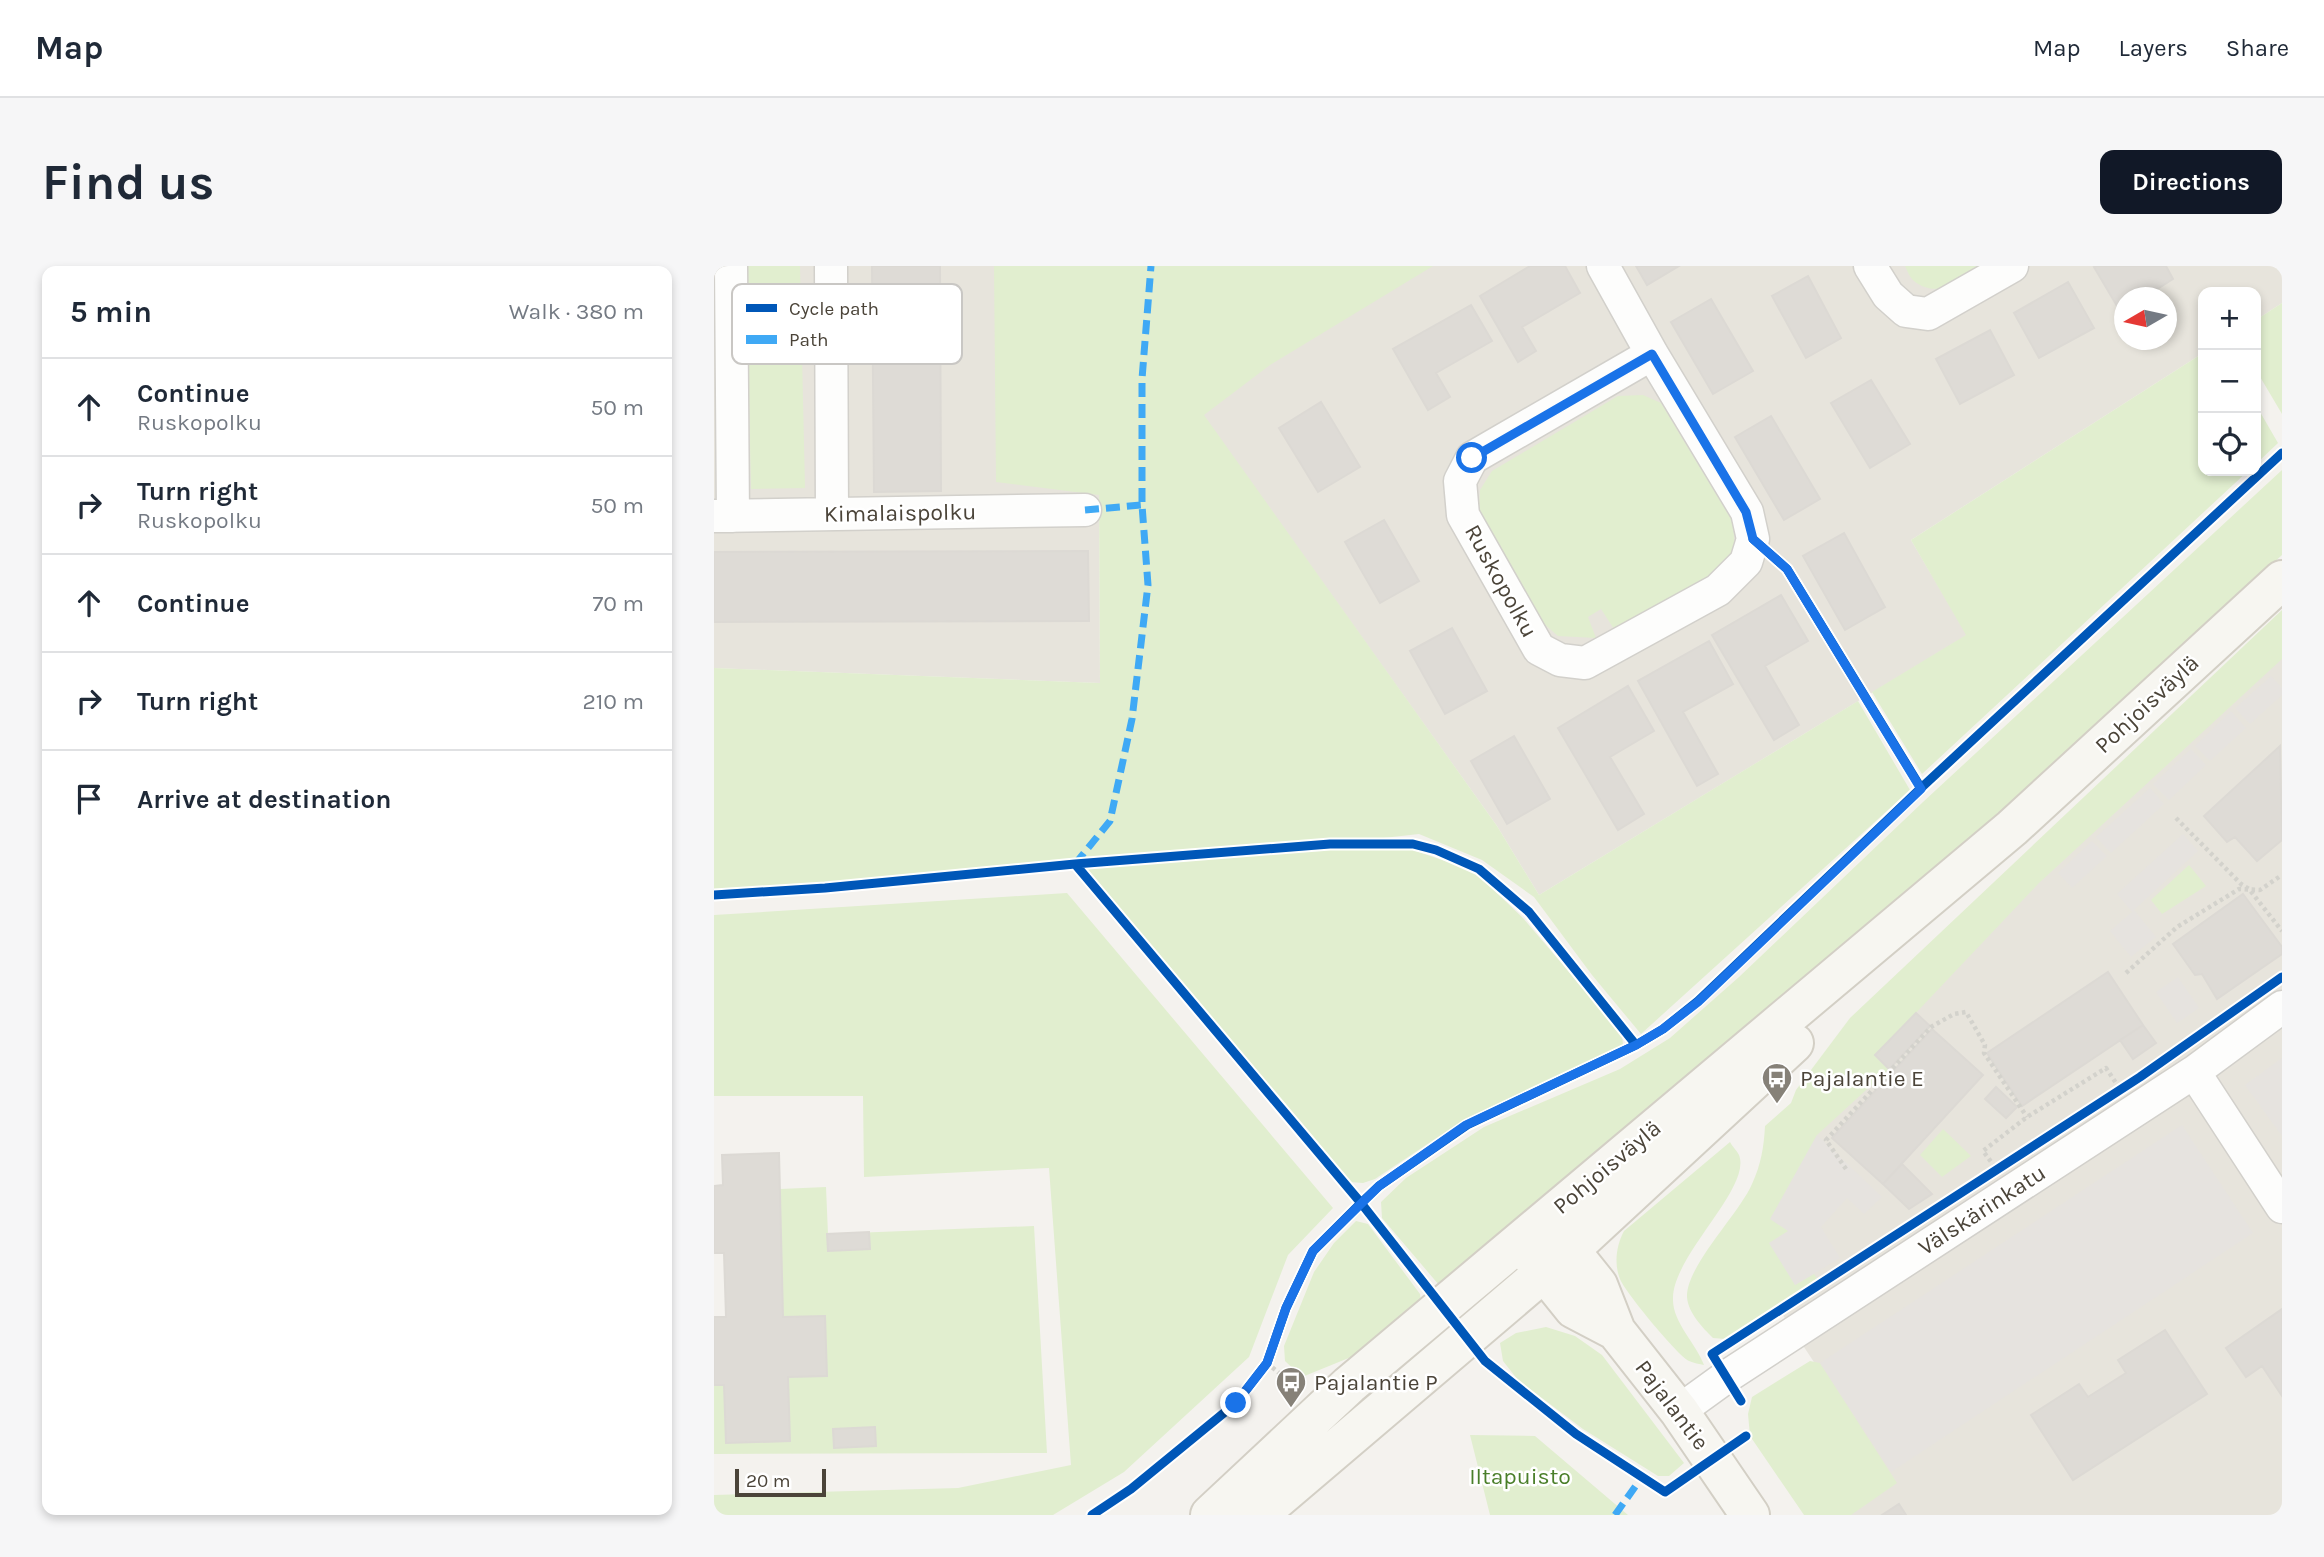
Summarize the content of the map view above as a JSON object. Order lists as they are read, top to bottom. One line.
{"streets":{"main road":["Pohjoisväylä","Pajalantie"],"street":["Kimalaispolku","Ruskopolku","Välskärinkatu"]},"crossings":[["Pohjoisväylä","Pajalantie"],["Välskärinkatu","Pajalantie"]],"parks":["Iltapuisto"],"places":{"bus stop":["Pajalantie E","Pajalantie P"]},"legend":["Cycle path","Path"],"scale_bar":"20 m","north":"left","page":{"header":"Map","nav":["Map","Layers","Share"],"buttons":"Directions","title":"Find us","heading":["5 min","Walk · 380 m"],"map_buttons":["+","−"],"list":[["Continue","Ruskopolku","50 m"],["Turn right","Ruskopolku","50 m"],["Continue","70 m"],["Turn right","210 m"],"Arrive at destination"],"scale":"20 m"}}
